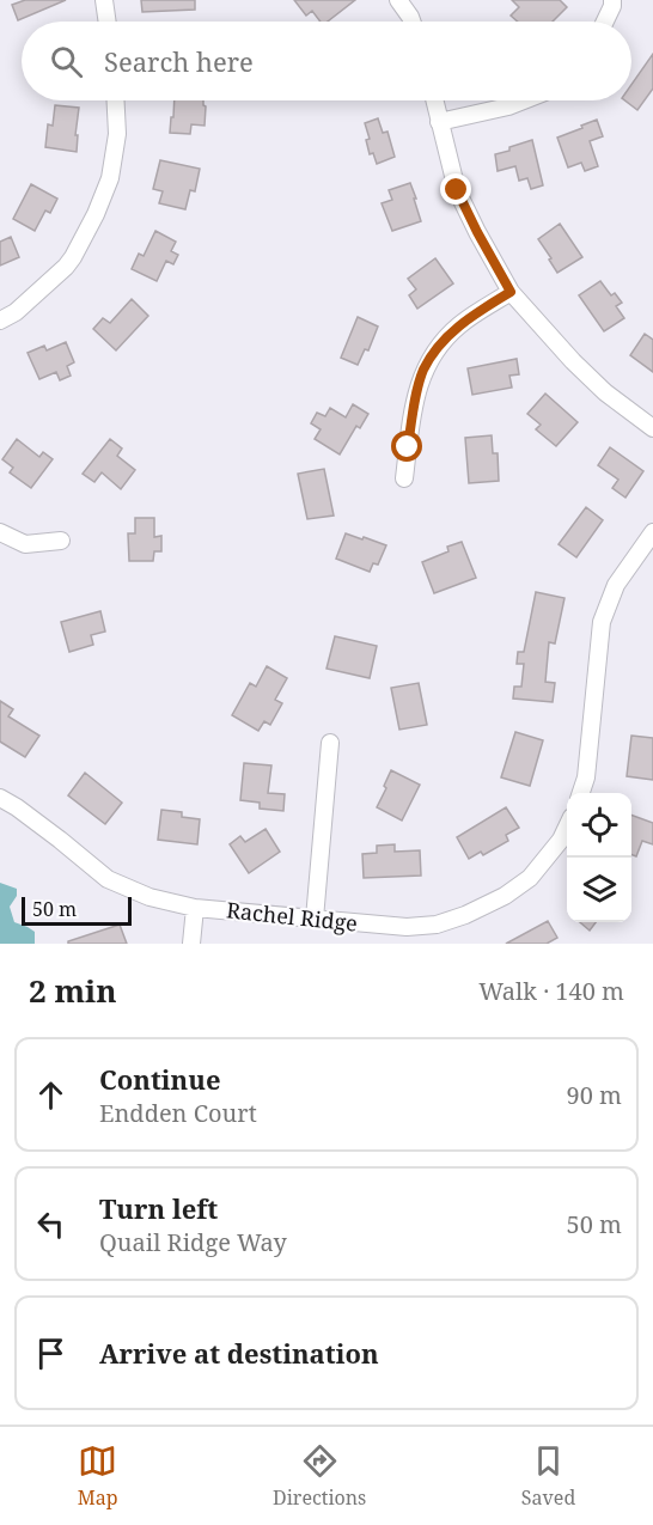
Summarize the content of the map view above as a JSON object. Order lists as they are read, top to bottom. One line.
{"streets":{"street":["Rachel Ridge"]},"scale_bar":"50 m","page":{"search":"Search here","scale":"50 m","heading":["2 min","Walk · 140 m"],"list":[["Continue","Endden Court","90 m"],["Turn left","Quail Ridge Way","50 m"],"Arrive at destination"],"nav":["Map","Directions","Saved"]}}
